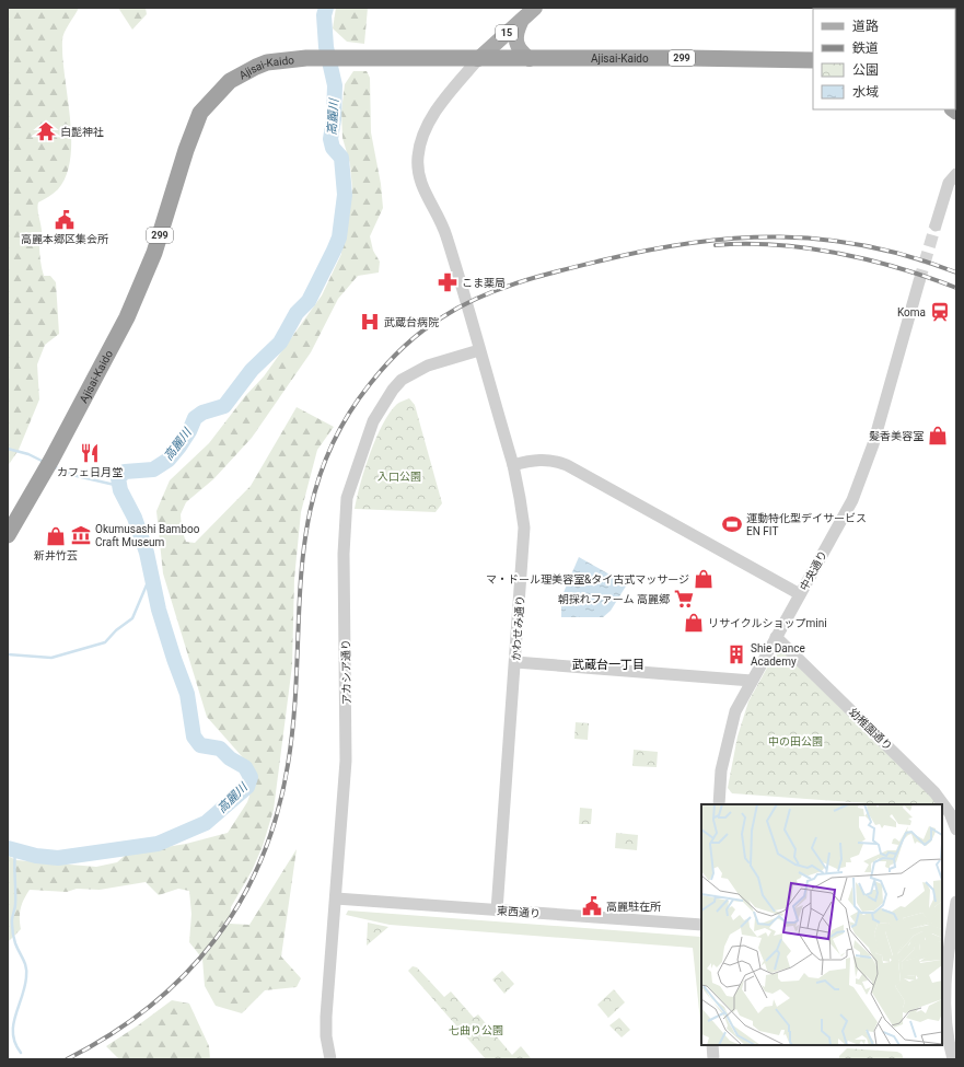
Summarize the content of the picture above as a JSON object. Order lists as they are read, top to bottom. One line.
{"streets":{"highway":["Ajisai-Kaido","299"],"main road":["15"],"street":["中央通り","かわせみ通り","アカシア通り","幼稚園通り","東西通り"]},"crossings":[["15","Ajisai-Kaido"],["15","かわせみ通り"],["Ajisai-Kaido","かわせみ通り"],["中央通り","幼稚園通り"],["かわせみ通り","アカシア通り"],["かわせみ通り","東西通り"],["アカシア通り","東西通り"]],"districts":["武蔵台一丁目"],"water":["高麗川"],"parks":["入口公園","中の田公園","七曲り公園"],"places":{"temple":["白髭神社"],"public building":["高麗本郷区集会所","高麗駐在所"],"pharmacy":["こま薬局"],"station":["Koma"],"hospital":["武蔵台病院"],"shop":["髪香美容室","新井竹芸","マ・ドール理美容室&タイ古式マッサージ","リサイクルショップmini"],"restaurant":["カフェ日月堂"],"sports":["運動特化型デイサービス EN FIT"],"museum":["Okumusashi Bamboo Craft Museum"],"supermarket":["朝採れファーム 高麗郷"],"building":["Shie Dance Academy"]},"legend":["道路","鉄道","公園","水域"]}
